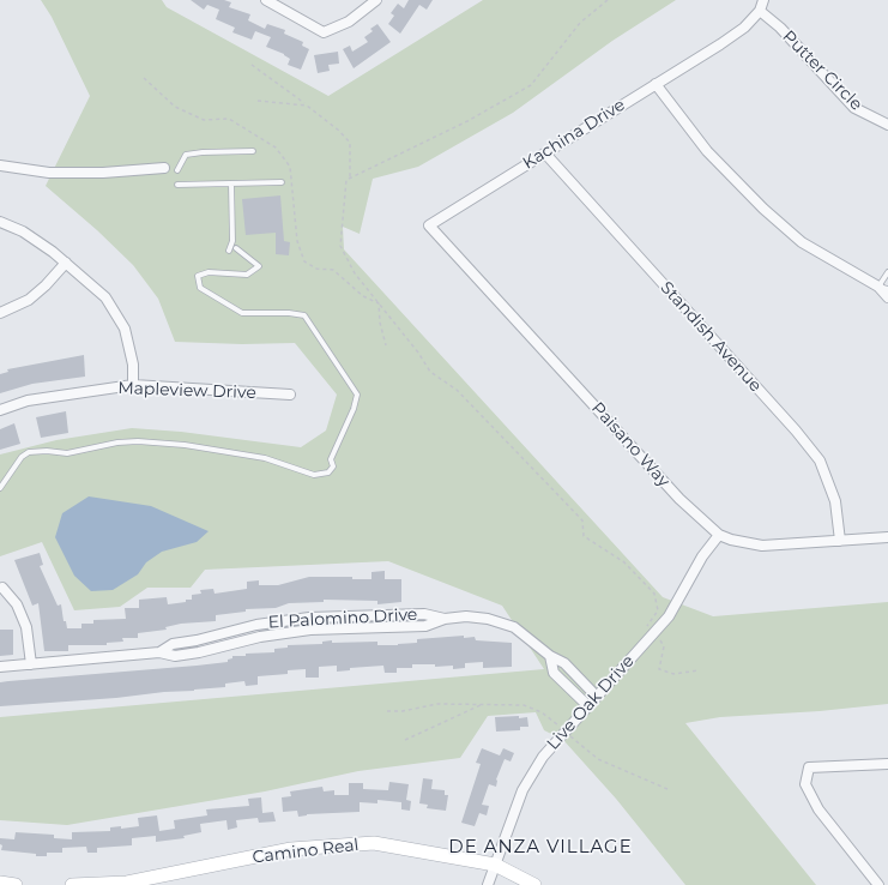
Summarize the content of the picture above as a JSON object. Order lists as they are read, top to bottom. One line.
{"streets":{"main road":["Camino Real"],"street":["Putter Circle","Kachina Drive","Standish Avenue","Mapleview Drive","Paisano Way","El Palomino Drive","Live Oak Drive"]},"crossings":[["Putter Circle","Kachina Drive"],["Kachina Drive","Standish Avenue"],["Kachina Drive","Paisano Way"],["Standish Avenue","Paisano Way"],["Paisano Way","Live Oak Drive"],["El Palomino Drive","Live Oak Drive"],["Live Oak Drive","Camino Real"]],"districts":["DE ANZA VILLAGE"]}
